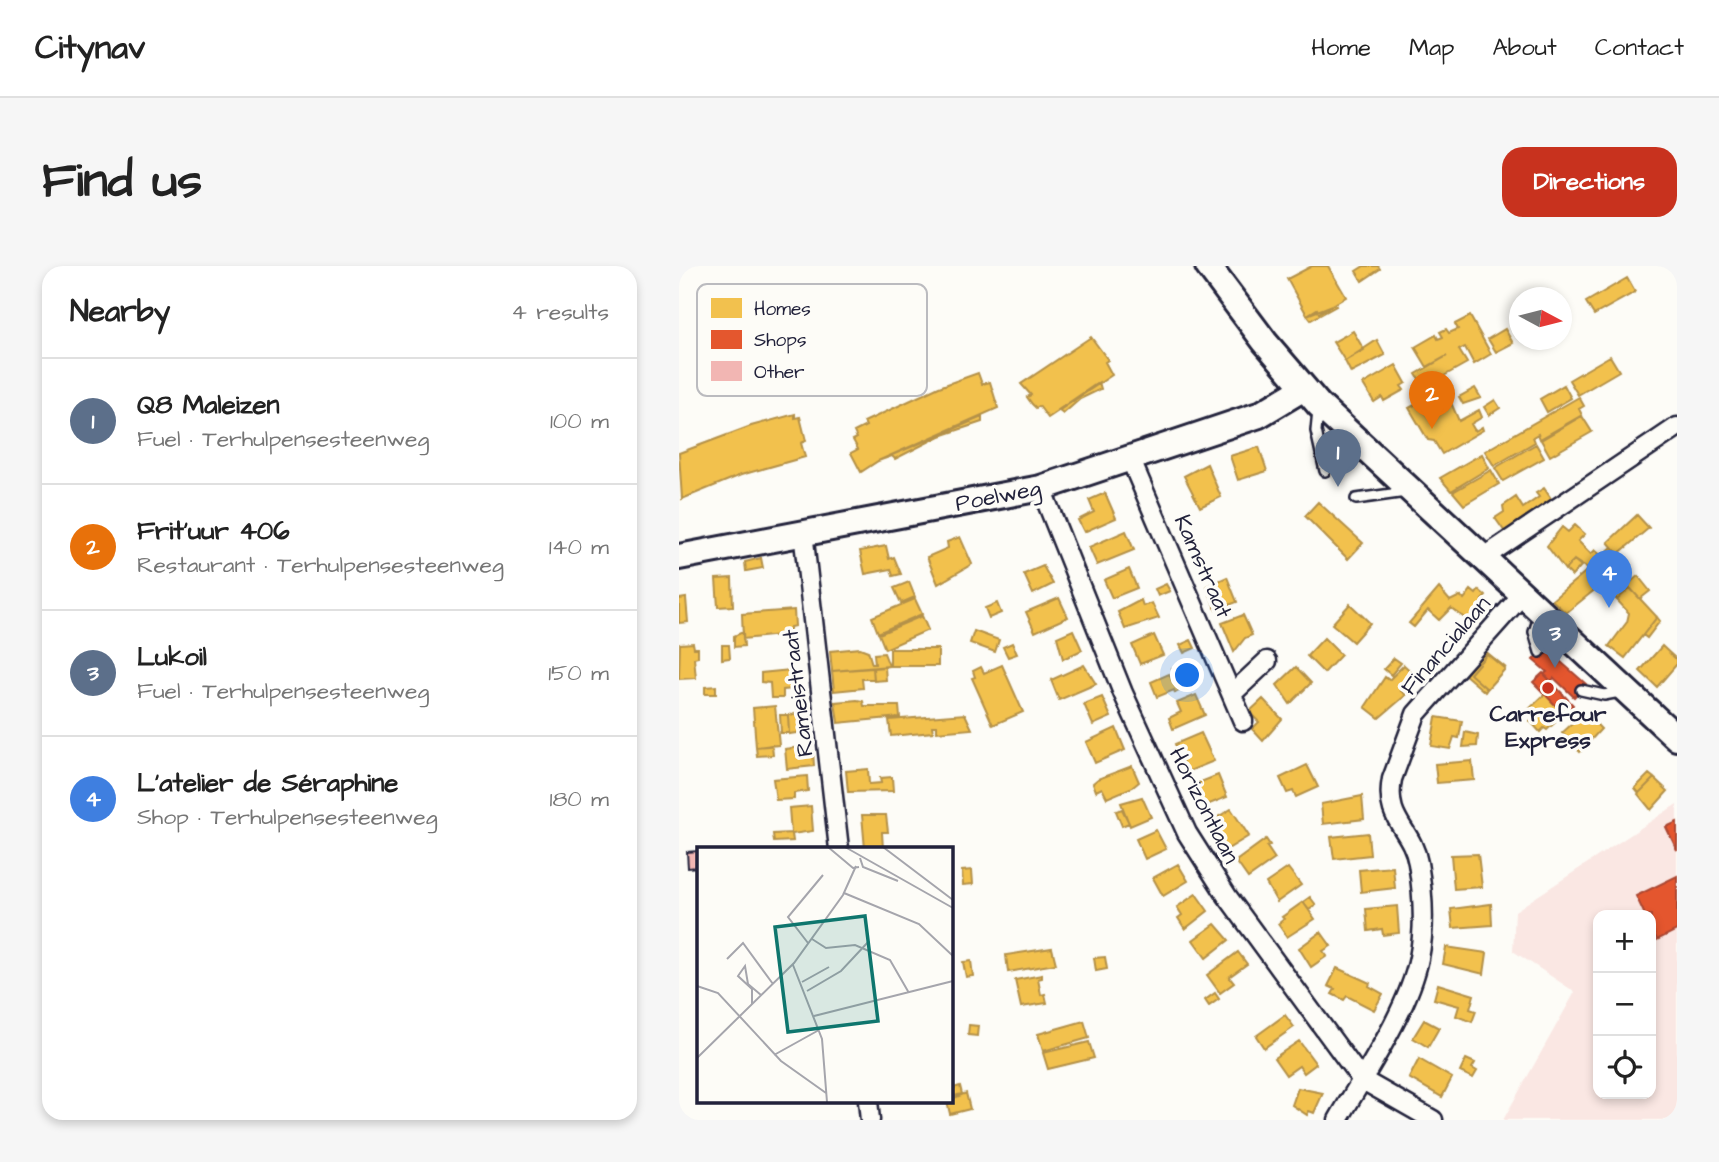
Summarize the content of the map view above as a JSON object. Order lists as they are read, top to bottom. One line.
{"streets":{"main road":["Poelweg"],"street":["Kamstraat","Financialaan","Rameistraat","Horizontlaan"]},"crossings":[["Poelweg","Kamstraat"],["Poelweg","Rameistraat"],["Poelweg","Horizontlaan"],["Financialaan","Horizontlaan"]],"places":["Carrefour Express"],"legend":["Homes","Shops","Other"],"north":"right","page":{"header":"Citynav","nav":["Home","Map","About","Contact"],"buttons":"Directions","title":"Find us","heading":["Nearby","4 results"],"list":[{"mark":"1","name":"Q8 Maleizen","note":"Fuel · Terhulpensesteenweg","value":"100 m"},{"mark":"2","name":"Frit'uur 406","note":"Restaurant · Terhulpensesteenweg","value":"140 m"},{"mark":"3","name":"Lukoil","note":"Fuel · Terhulpensesteenweg","value":"150 m"},{"mark":"4","name":"L'atelier de Séraphine","note":"Shop · Terhulpensesteenweg","value":"180 m"}],"pins":["2","1","4","3"],"map_buttons":["+","−"]}}
